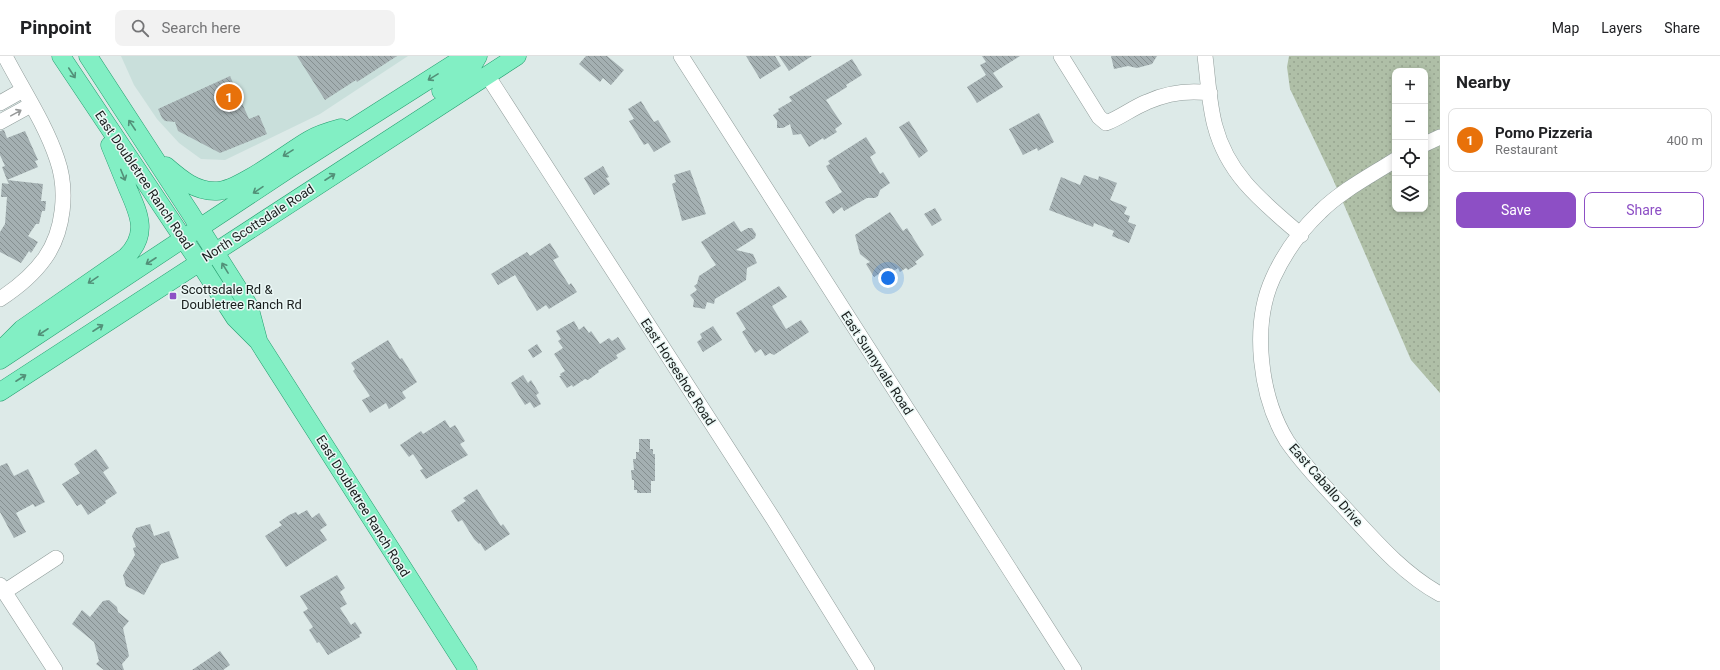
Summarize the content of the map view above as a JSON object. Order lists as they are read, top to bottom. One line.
{"streets":{"main road":["East Doubletree Ranch Road","North Scottsdale Road"],"street":["East Sunnyvale Road","East Horseshoe Road","East Caballo Drive"]},"crossings":[["East Doubletree Ranch Road","North Scottsdale Road"],["North Scottsdale Road","East Horseshoe Road"]],"places":{"transit":["Scottsdale Rd & Doubletree Ranch Rd"]},"page":{"header":"Pinpoint","search":"Search here","nav":["Map","Layers","Share"],"heading":"Nearby","map_buttons":["+","−"],"pins":"1","list":[{"mark":"1","name":"Pomo Pizzeria","note":"Restaurant","value":"400 m"}],"buttons":["Save","Share"]}}
